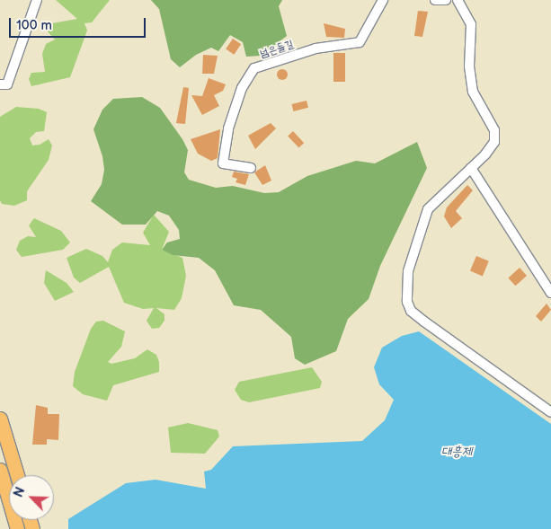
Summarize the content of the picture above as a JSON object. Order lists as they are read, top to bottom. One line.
{"streets":{"street":["넘은들길"]},"water":["대흥제"],"scale_bar":"100 m","north":"top left"}
